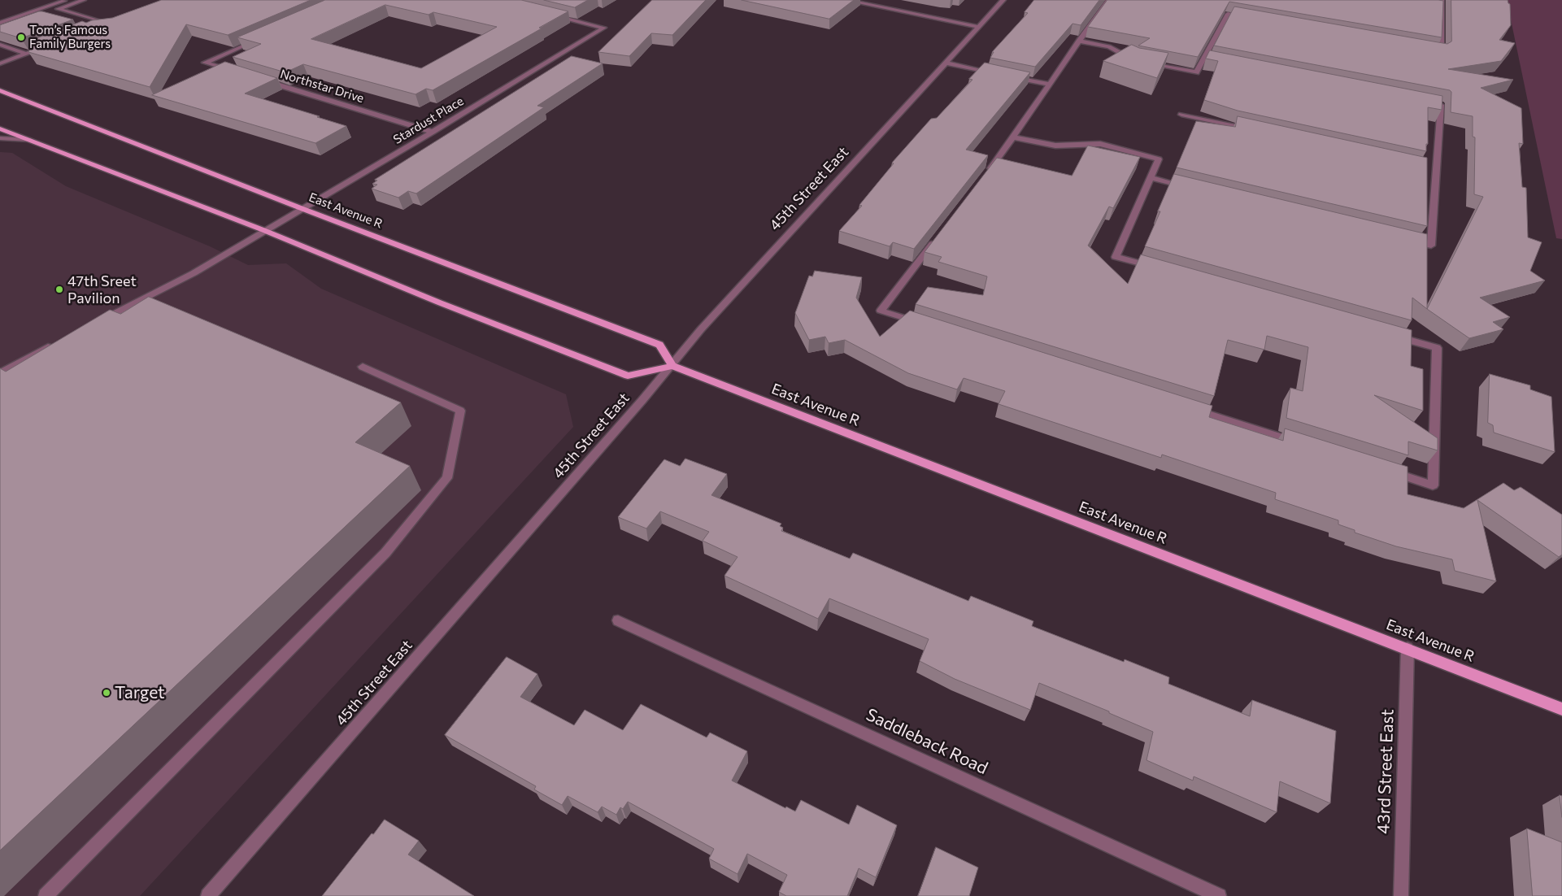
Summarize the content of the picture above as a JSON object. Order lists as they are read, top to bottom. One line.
{"streets":{"main road":["East Avenue R"],"street":["Northstar Drive","Stardust Place","45th Street East","Saddleback Road","43rd Street East"]},"crossings":[["Northstar Drive","Stardust Place"],["Stardust Place","East Avenue R"],["45th Street East","East Avenue R"],["East Avenue R","43rd Street East"]],"places":["Tom’s Famous Family Burgers","47th Sreet Pavilion","Target"]}
